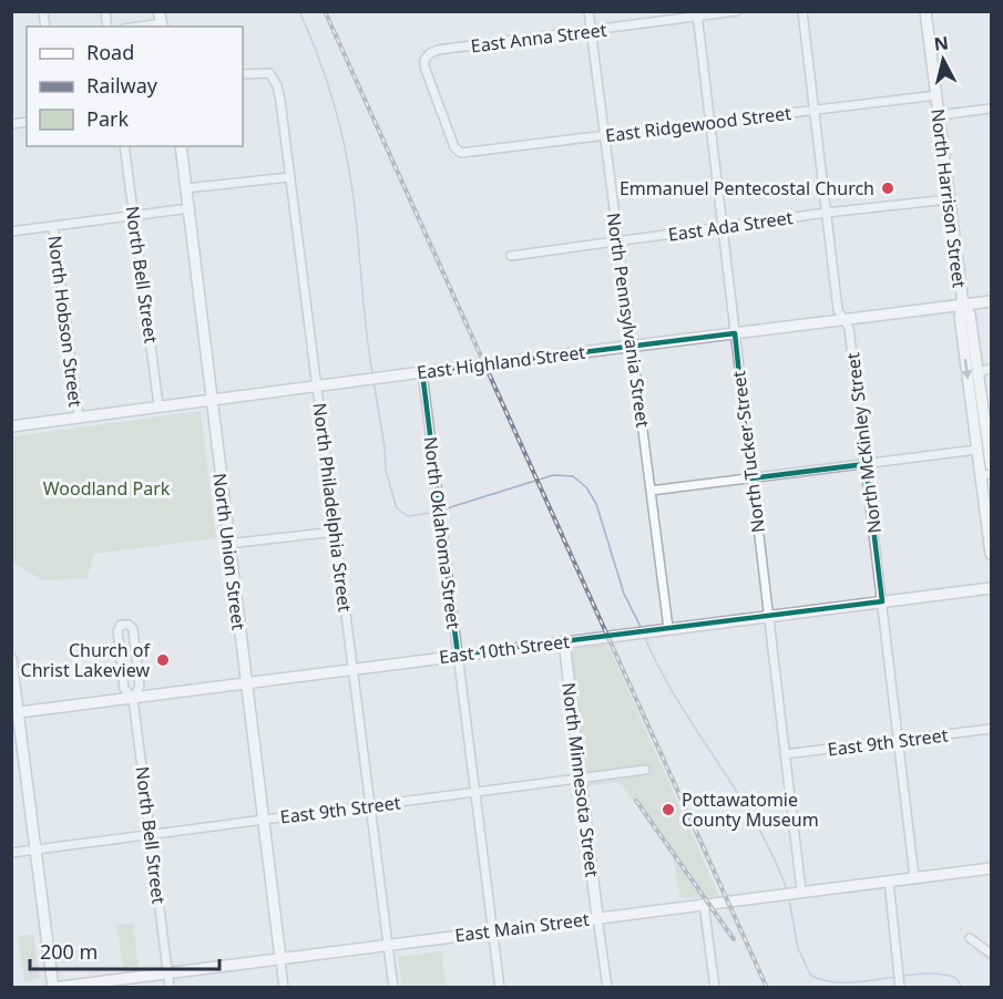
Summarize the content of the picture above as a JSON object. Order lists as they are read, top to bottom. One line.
{"streets":{"street":["East Anna Street","East Ridgewood Street","North Harrison Street","East Ada Street","North Bell Street","North Pennsylvania Street","North Hobson Street","East Highland Street","North McKinley Street","North Tucker Street","North Philadelphia Street","North Oklahoma Street","North Union Street","East 10th Street","East 9th Street","North Minnesota Street","East Main Street"]},"crossings":[["East Anna Street","East Ridgewood Street"],["East Anna Street","North Pennsylvania Street"],["East Anna Street","North Tucker Street"],["East Ridgewood Street","North Harrison Street"],["East Ridgewood Street","North Pennsylvania Street"],["East Ridgewood Street","North McKinley Street"],["East Ridgewood Street","North Tucker Street"],["North Harrison Street","East Ada Street"],["North Harrison Street","East Highland Street"],["East Ada Street","North Pennsylvania Street"],["East Ada Street","North McKinley Street"],["East Ada Street","North Tucker Street"],["North Bell Street","East Highland Street"],["North Bell Street","East 10th Street"],["North Bell Street","East 9th Street"],["North Bell Street","East Main Street"],["North Pennsylvania Street","East Highland Street"],["North Pennsylvania Street","East 10th Street"],["North Hobson Street","East Highland Street"],["East Highland Street","North McKinley Street"],["East Highland Street","North Tucker Street"],["East Highland Street","North Philadelphia Street"],["East Highland Street","North Oklahoma Street"],["East Highland Street","North Union Street"],["North McKinley Street","East 10th Street"],["North McKinley Street","East 9th Street"],["North McKinley Street","East Main Street"],["North Tucker Street","East 10th Street"],["North Tucker Street","East 9th Street"],["North Tucker Street","East Main Street"],["North Philadelphia Street","East 10th Street"],["North Philadelphia Street","East 9th Street"],["North Philadelphia Street","East Main Street"],["North Oklahoma Street","East 10th Street"],["North Oklahoma Street","East 9th Street"],["North Oklahoma Street","East Main Street"],["North Union Street","East 10th Street"],["North Union Street","East 9th Street"],["North Union Street","East Main Street"],["East 10th Street","North Minnesota Street"],["East 9th Street","North Minnesota Street"],["North Minnesota Street","East Main Street"]],"parks":["Woodland Park"],"places":["Emmanuel Pentecostal Church","Church of Christ Lakeview","Pottawatomie County Museum"],"legend":["Road","Railway","Park"],"scale_bar":"200 m","north":"top"}
